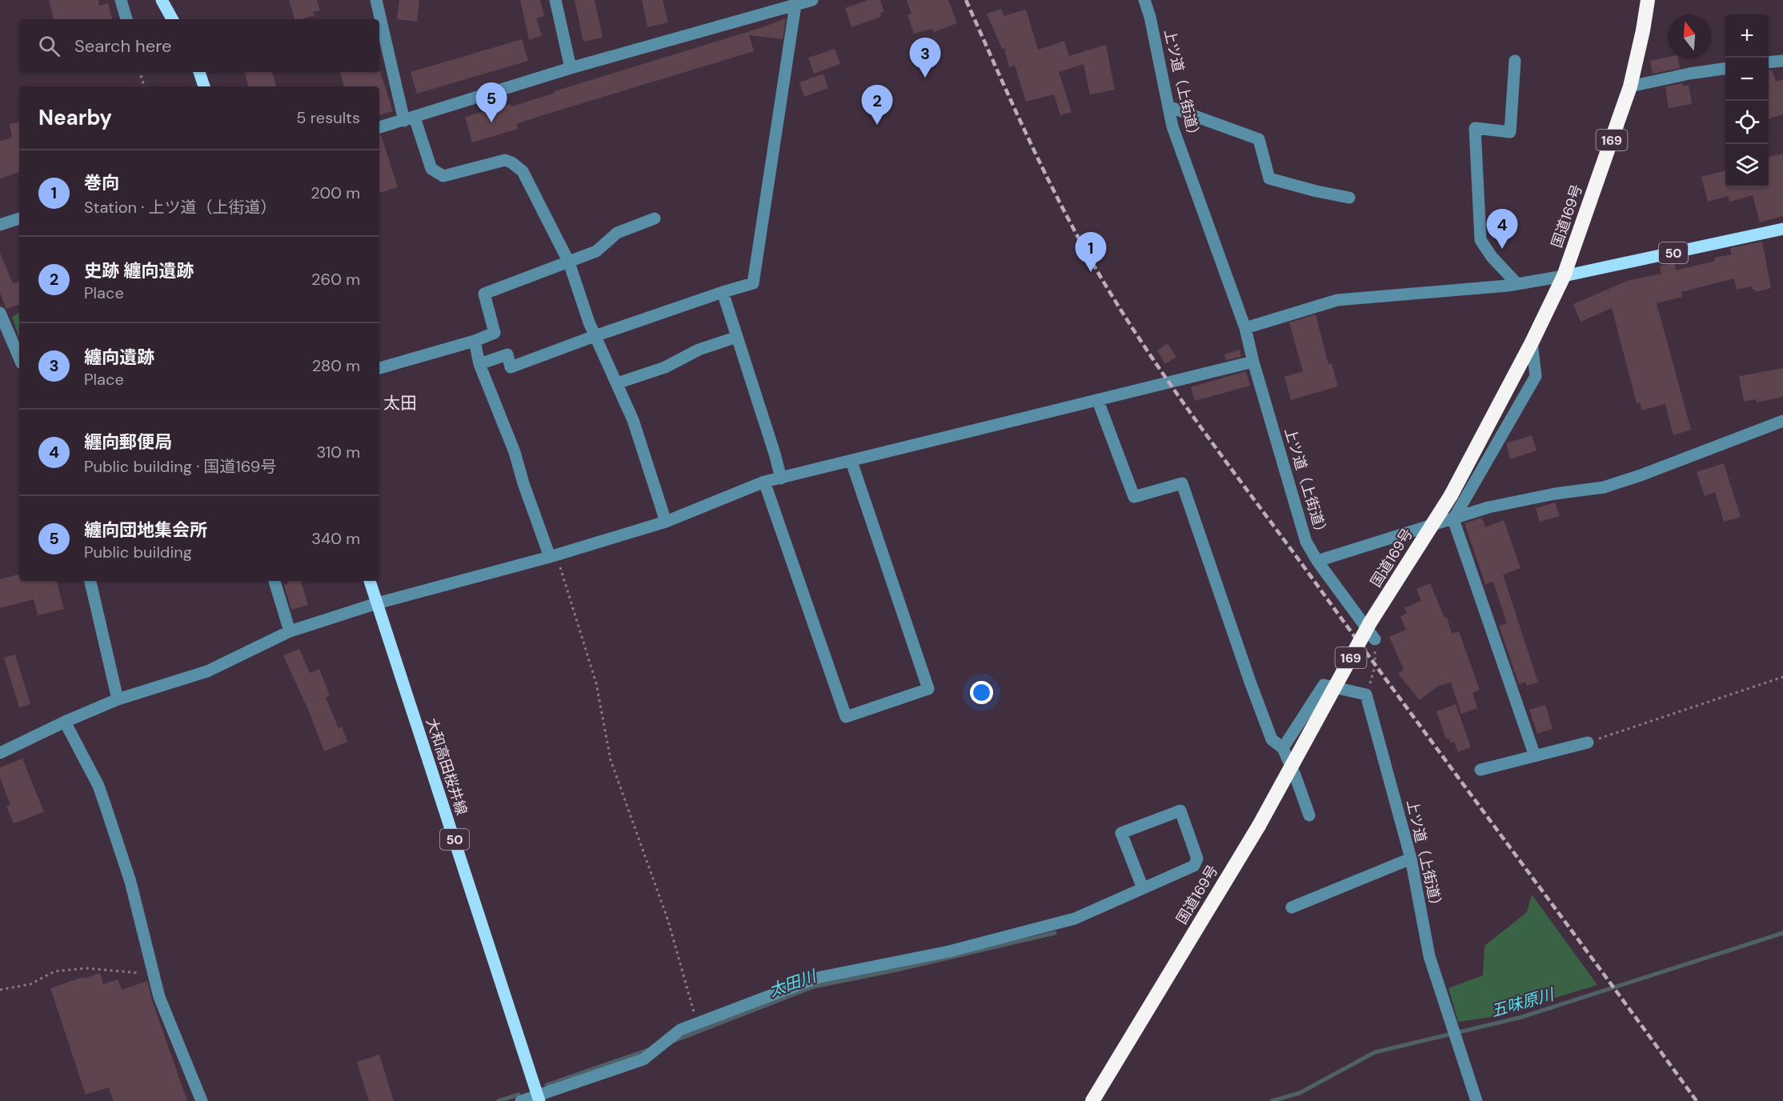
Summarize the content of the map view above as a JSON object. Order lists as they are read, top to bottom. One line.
{"streets":{"highway":["169","国道169号"],"main road":["50","大和高田桜井線"],"street":["上ツ道（上街道）"]},"crossings":[["国道169号","50"]],"districts":["太田"],"water":["太田川","五味原川"],"north":"top","page":{"map_buttons":["+","−"],"search":"Search here","pins":["3","5","2","4","1"],"heading":["Nearby","5 results"],"list":[{"mark":"1","name":"巻向","note":"Station · 上ツ道（上街道）","value":"200 m"},{"mark":"2","name":"史跡 纏向遺跡","note":"Place","value":"260 m"},{"mark":"3","name":"纏向遺跡","note":"Place","value":"280 m"},{"mark":"4","name":"纒向郵便局","note":"Public building · 国道169号","value":"310 m"},{"mark":"5","name":"纏向団地集会所","note":"Public building","value":"340 m"}]}}
